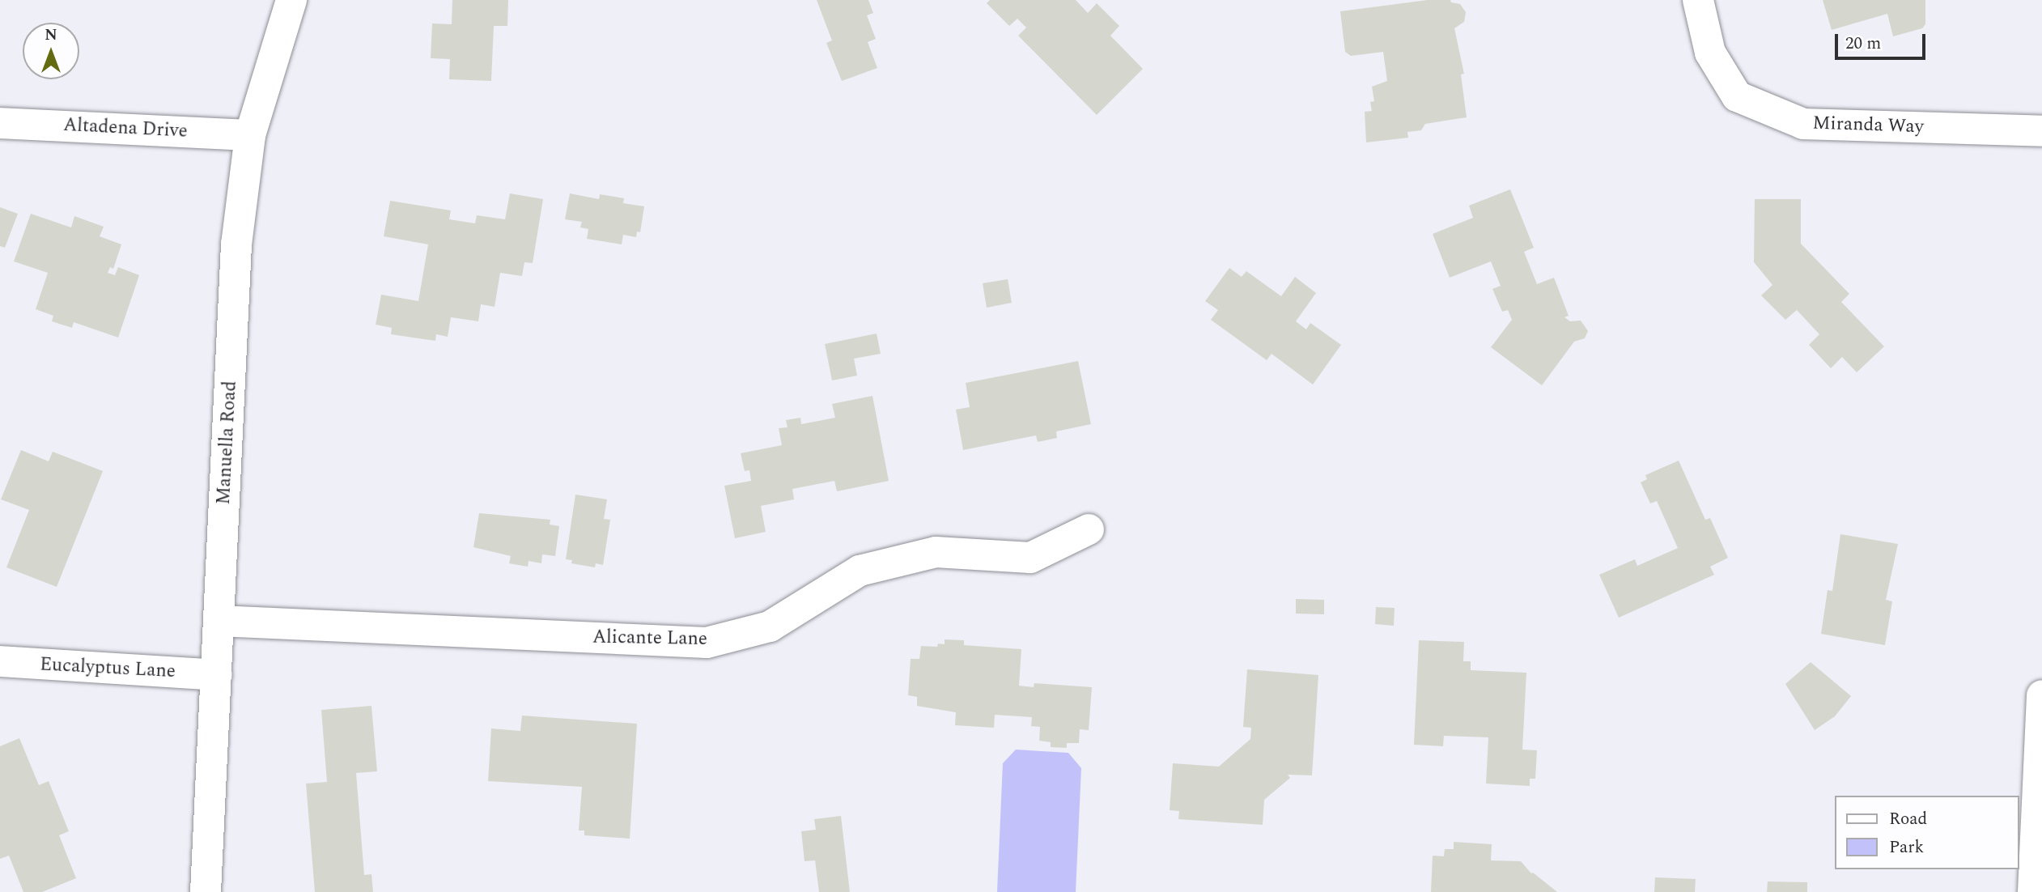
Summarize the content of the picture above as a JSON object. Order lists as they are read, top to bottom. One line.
{"streets":{"street":["Miranda Way","Altadena Drive","Manuella Road","Alicante Lane","Eucalyptus Lane"]},"crossings":[["Altadena Drive","Manuella Road"],["Manuella Road","Alicante Lane"],["Manuella Road","Eucalyptus Lane"]],"legend":["Road","Park"],"scale_bar":"20 m","north":"top"}
